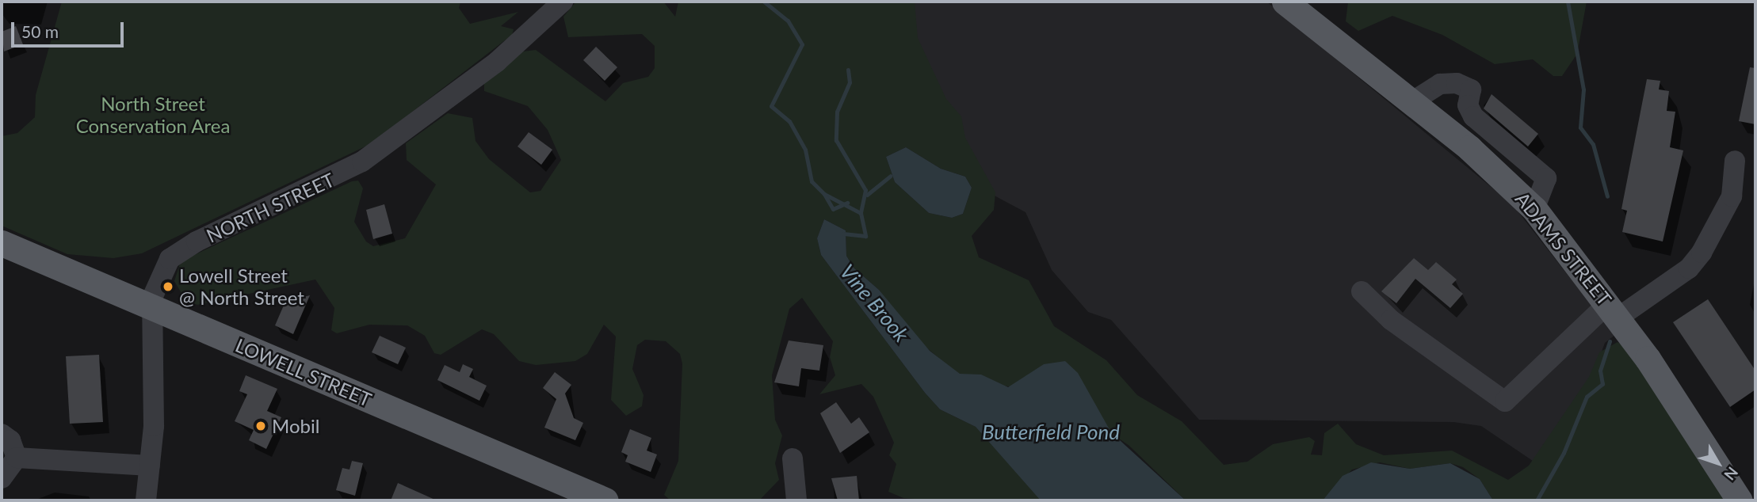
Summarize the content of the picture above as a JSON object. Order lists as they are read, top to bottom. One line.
{"streets":{"main road":["ADAMS STREET","LOWELL STREET"],"street":["NORTH STREET"]},"crossings":[["NORTH STREET","LOWELL STREET"]],"water":["Vine Brook","Butterfield Pond"],"parks":["North Street Conservation Area"],"places":["Lowell Street @ North Street","Mobil"],"scale_bar":"50 m","north":"bottom right"}
